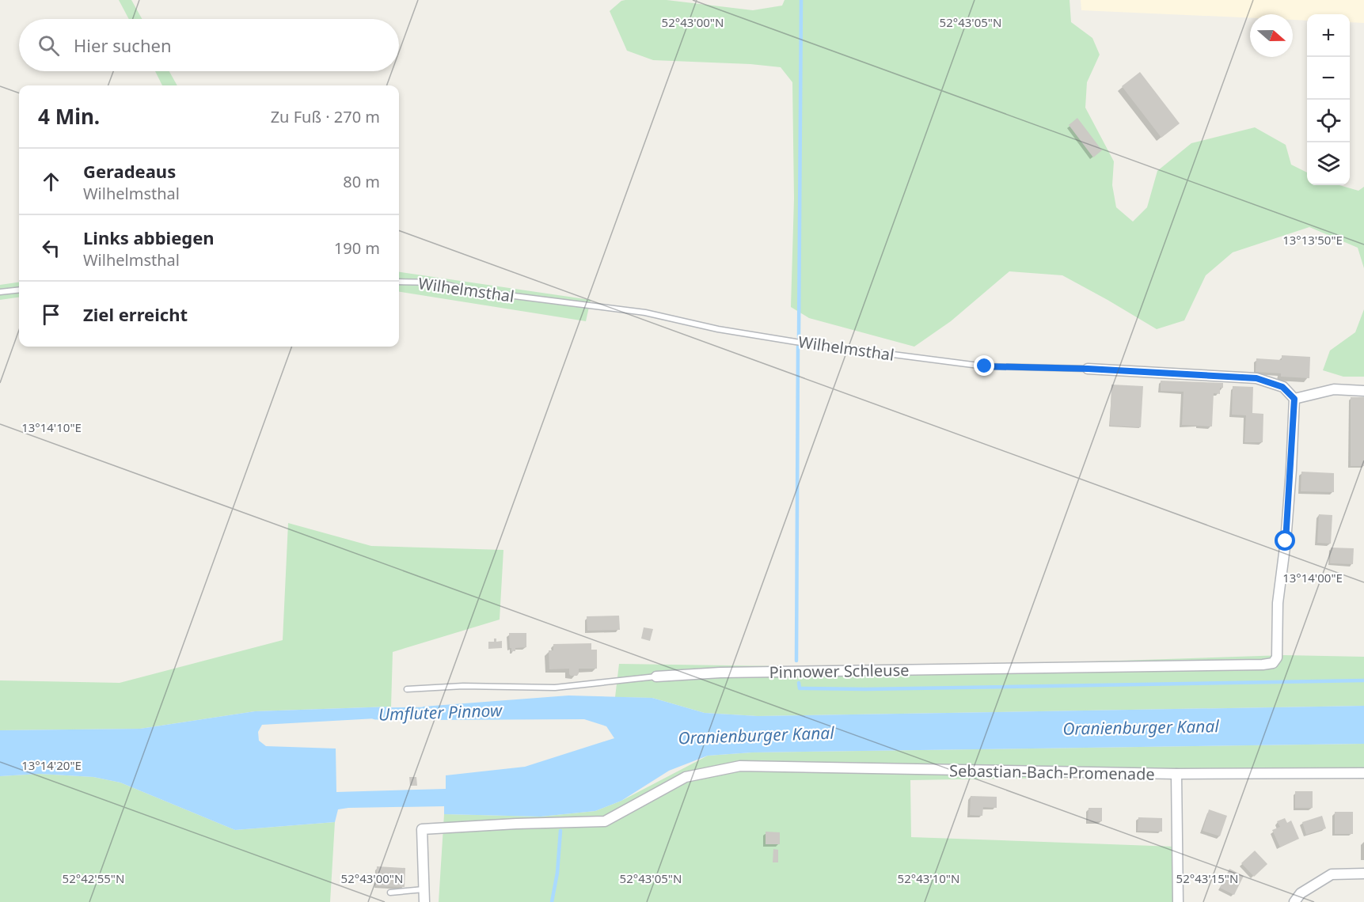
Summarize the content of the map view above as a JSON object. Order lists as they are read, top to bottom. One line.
{"streets":{"street":["Wilhelmsthal","Pinnower Schleuse","Sebastian-Bach-Promenade"]},"crossings":[["Wilhelmsthal","Pinnower Schleuse"]],"water":["Umfluter Pinnow","Oranienburger Kanal"],"north":"right","page":{"map_buttons":["+","−"],"search":"Hier suchen","heading":["4 Min.","Zu Fuß · 270 m"],"list":[["Geradeaus","Wilhelmsthal","80 m"],["Links abbiegen","Wilhelmsthal","190 m"],"Ziel erreicht"]},"coordinates":["52°43'00\"N","52°43'05\"N","13°13'50\"E","13°14'10\"E","13°14'00\"E","13°14'20\"E","52°42'55\"N","52°43'10\"N","52°43'15\"N"]}
